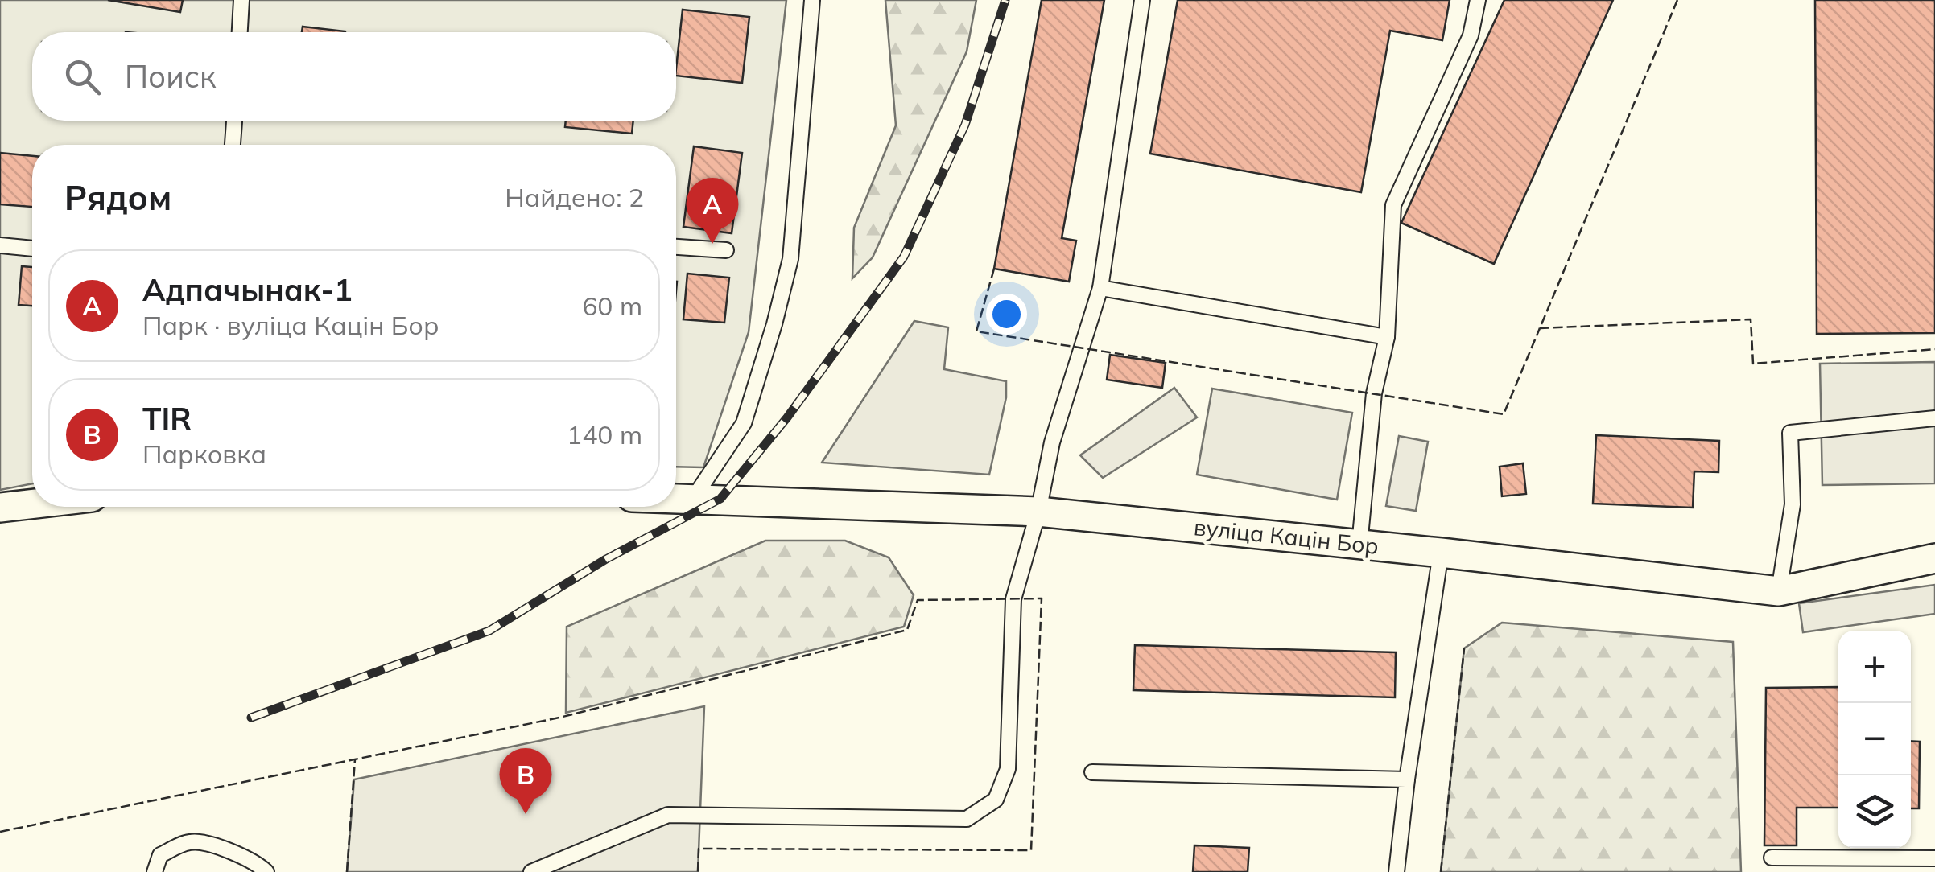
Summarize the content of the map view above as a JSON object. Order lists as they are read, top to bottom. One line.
{"streets":{"street":["вуліца Кацін Бор"]},"page":{"search":"Поиск","heading":["Рядом","Найдено: 2"],"pins":["A","B"],"list":[{"mark":"A","name":"Адпачынак-1","note":"Парк · вуліца Кацін Бор","value":"60 m"},{"mark":"B","name":"TIR","note":"Парковка","value":"140 m"}],"map_buttons":["+","−"]}}
